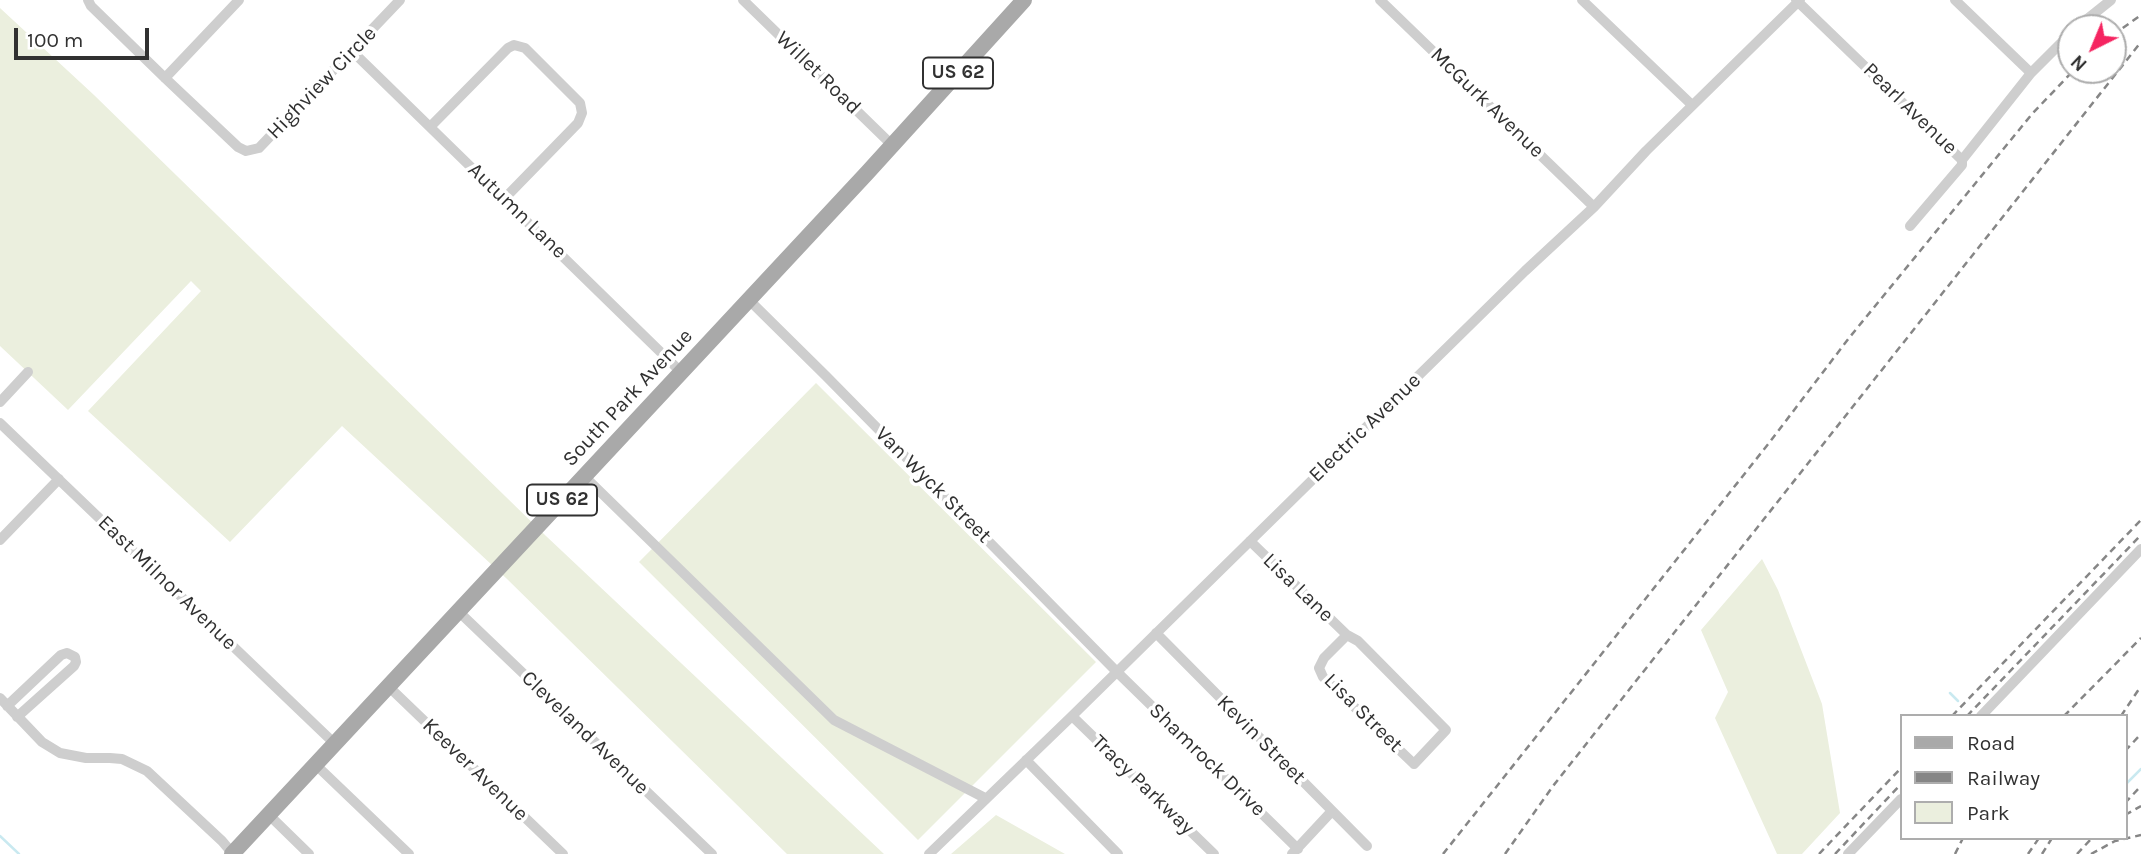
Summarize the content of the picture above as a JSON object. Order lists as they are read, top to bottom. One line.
{"streets":{"main road":["US 62","South Park Avenue"],"street":["Willet Road","Highview Circle","McGurk Avenue","Pearl Avenue","Autumn Lane","Electric Avenue","Van Wyck Street","East Milnor Avenue","Lisa Lane","Lisa Street","Cleveland Avenue","Kevin Street","Shamrock Drive","Keever Avenue","Tracy Parkway"]},"crossings":[["Willet Road","South Park Avenue"],["Highview Circle","Autumn Lane"],["McGurk Avenue","Electric Avenue"],["Pearl Avenue","Electric Avenue"],["Autumn Lane","South Park Avenue"],["South Park Avenue","Van Wyck Street"],["South Park Avenue","East Milnor Avenue"],["South Park Avenue","Cleveland Avenue"],["South Park Avenue","Keever Avenue"],["Electric Avenue","Van Wyck Street"],["Electric Avenue","Lisa Lane"],["Electric Avenue","Kevin Street"],["Electric Avenue","Shamrock Drive"],["Electric Avenue","Tracy Parkway"],["Van Wyck Street","Shamrock Drive"],["Lisa Lane","Lisa Street"]],"legend":["Road","Railway","Park"],"scale_bar":"100 m","north":"bottom left"}
